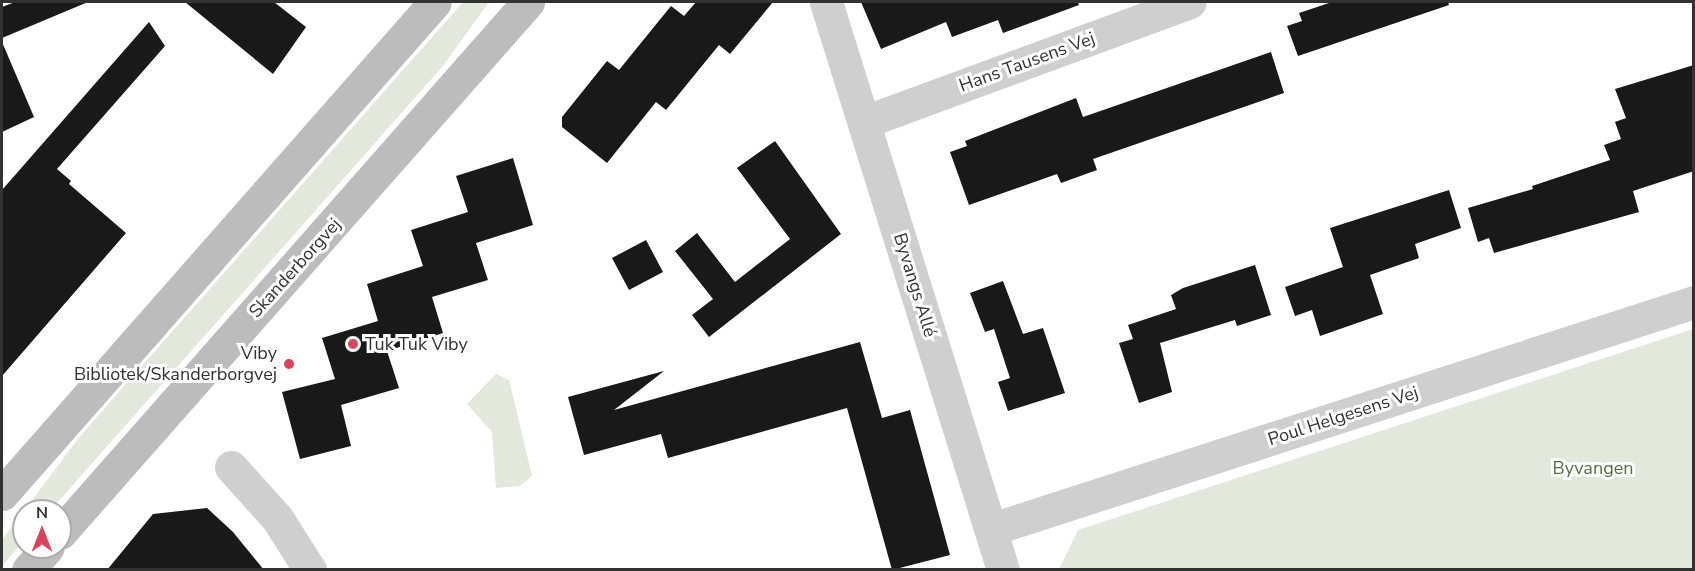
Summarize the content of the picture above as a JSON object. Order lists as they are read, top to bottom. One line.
{"streets":{"street":["Hans Tausens Vej","Skanderborgvej","Byvangs Allé","Poul Helgesens Vej"]},"crossings":[["Hans Tausens Vej","Byvangs Allé"],["Byvangs Allé","Poul Helgesens Vej"]],"parks":["Byvangen"],"places":["Tuk Tuk Viby","Viby Bibliotek/Skanderborgvej"],"north":"top"}
